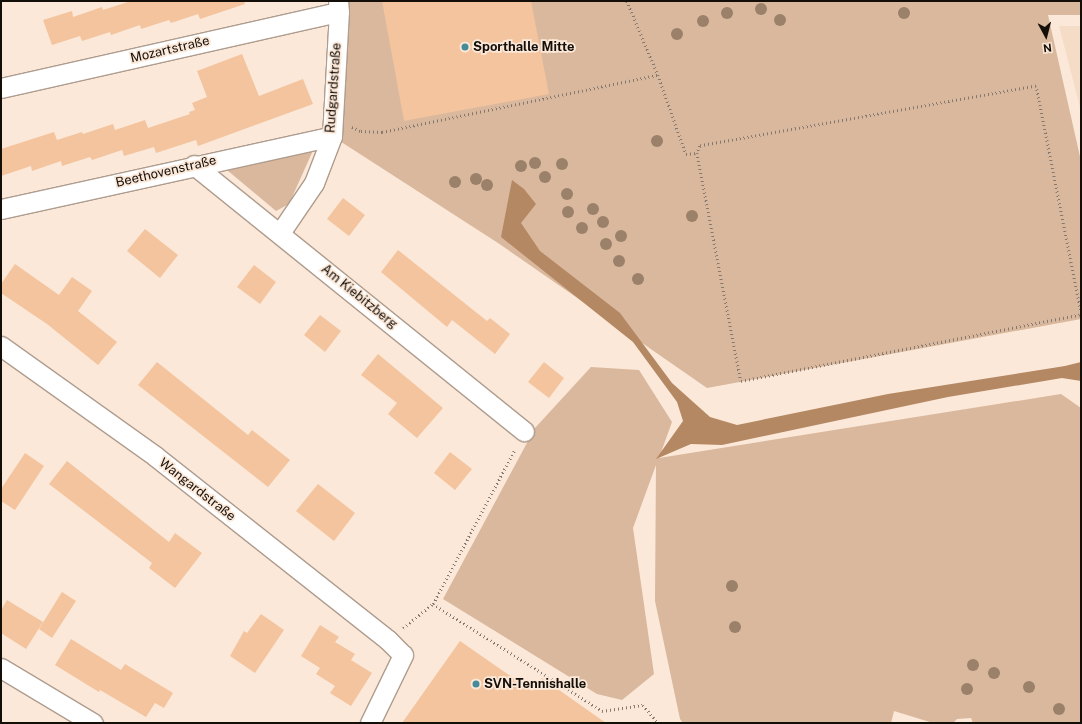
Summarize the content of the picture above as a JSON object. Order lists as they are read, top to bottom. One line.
{"streets":{"street":["Mozartstraße","Rudgardstraße","Beethovenstraße","Am Kiebitzberg","Wangardstraße"]},"crossings":[["Mozartstraße","Rudgardstraße"],["Rudgardstraße","Beethovenstraße"],["Rudgardstraße","Am Kiebitzberg"],["Beethovenstraße","Am Kiebitzberg"]],"places":["Sporthalle Mitte","SVN-Tennishalle"],"north":"bottom"}
